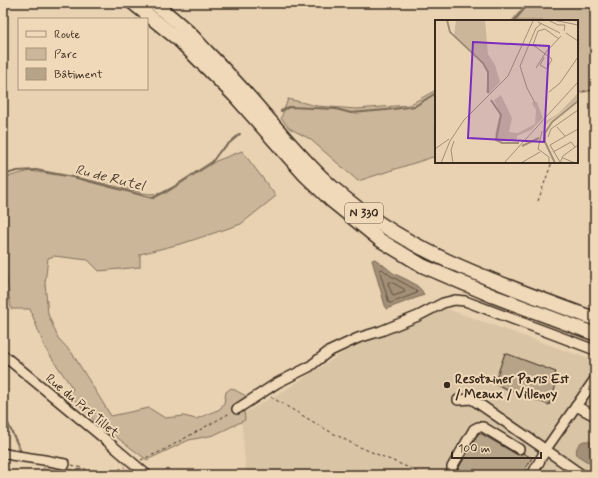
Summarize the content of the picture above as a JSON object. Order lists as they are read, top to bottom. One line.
{"streets":{"highway":["N 330"],"street":["Rue du Pré Tillet"]},"water":["Ru de Rutel"],"places":["Resotainer Paris Est / Meaux / Villenoy"],"legend":["Route","Parc","Bâtiment"],"scale_bar":"100 m"}
